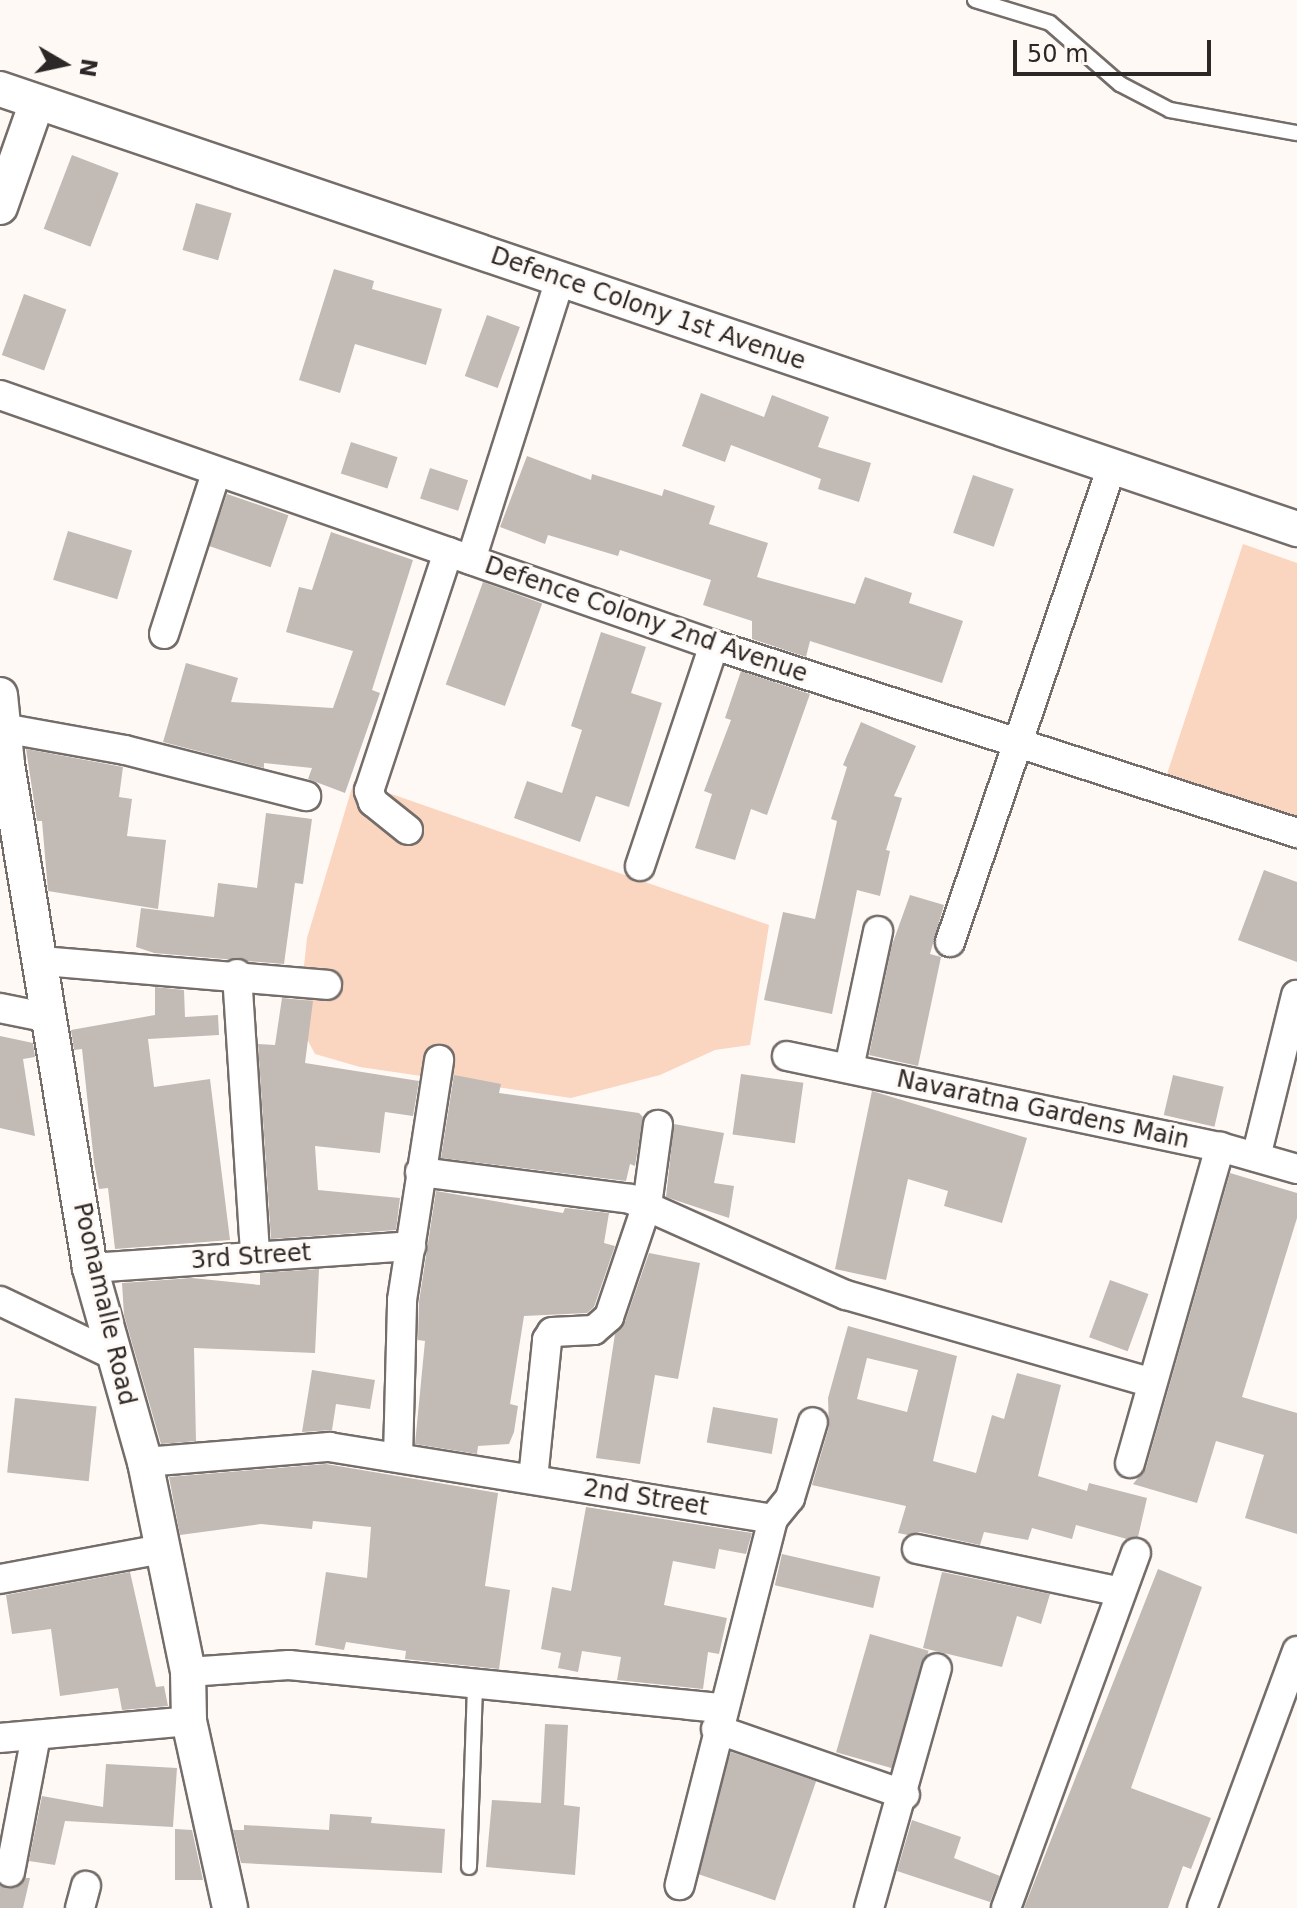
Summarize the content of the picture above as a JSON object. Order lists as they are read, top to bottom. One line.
{"streets":{"street":["Defence Colony 1st Avenue","Defence Colony 2nd Avenue","Navaratna Gardens Main","3rd Street","Poonamalle Road","2nd Street"]},"crossings":[["3rd Street","Poonamalle Road"],["Poonamalle Road","2nd Street"]],"scale_bar":"50 m","north":"right"}
